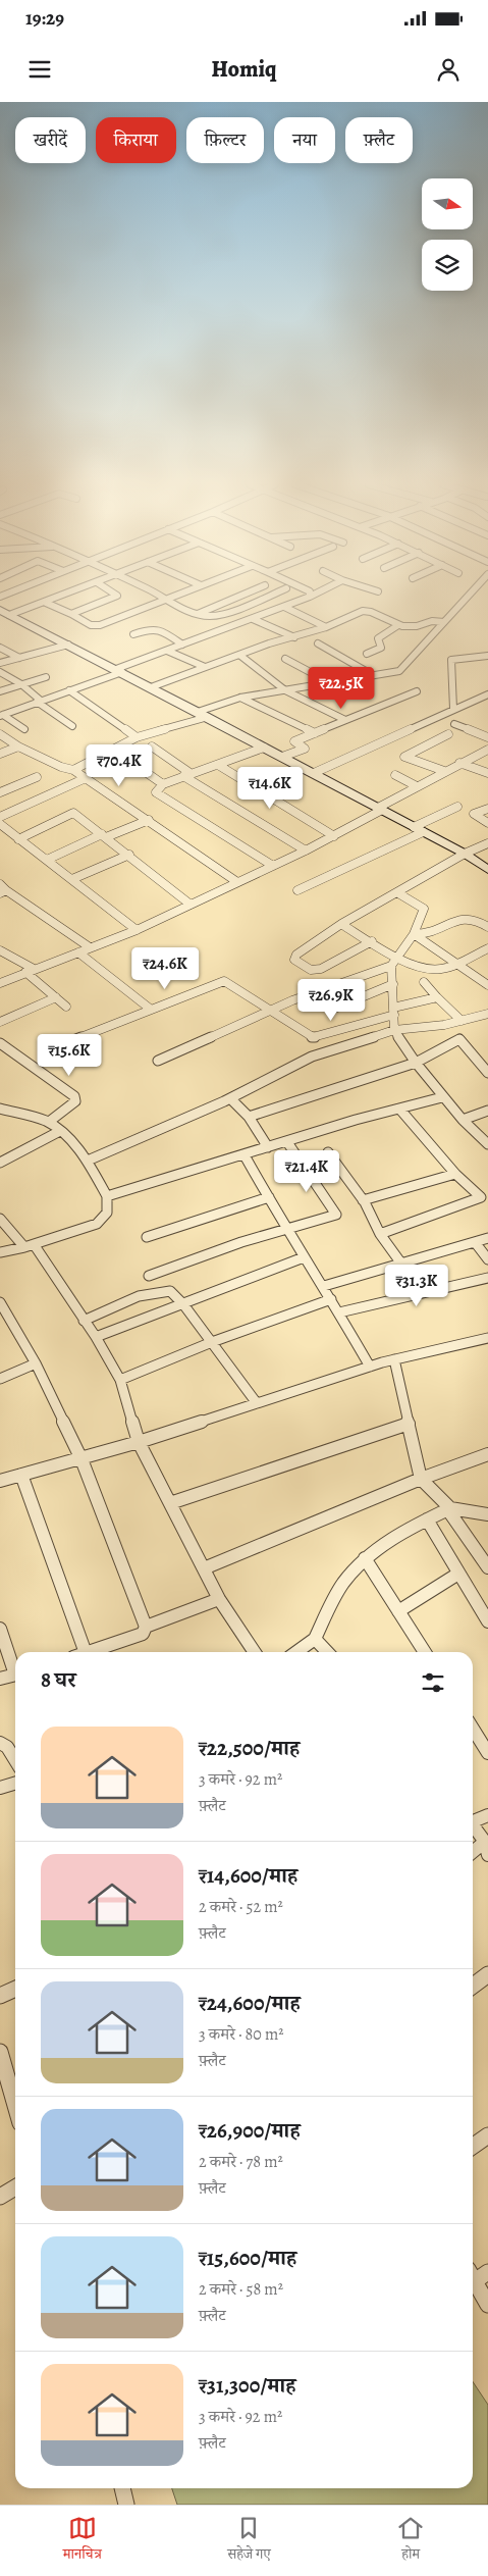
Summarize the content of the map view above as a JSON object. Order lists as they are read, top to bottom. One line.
{"north":"right","page":{"status":"19:29","header":"Homiq","chip":["खरीदें","किराया","फ़िल्टर","नया","फ़्लैट"],"price":["₹22.5K","₹70.4K","₹14.6K","₹24.6K","₹26.9K","₹15.6K","₹21.4K","₹31.3K"],"heading":"8 घर","list":[{"name":"₹22,500/माह","note":"3 कमरे · 92 m² · फ़्लैट"},{"name":"₹14,600/माह","note":"2 कमरे · 52 m² · फ़्लैट"},{"name":"₹24,600/माह","note":"3 कमरे · 80 m² · फ़्लैट"},{"name":"₹26,900/माह","note":"2 कमरे · 78 m² · फ़्लैट"},{"name":"₹15,600/माह","note":"2 कमरे · 58 m² · फ़्लैट"},{"name":"₹31,300/माह","note":"3 कमरे · 92 m² · फ़्लैट"}],"tabs":["मानचित्र","सहेजे गए","होम"]}}
